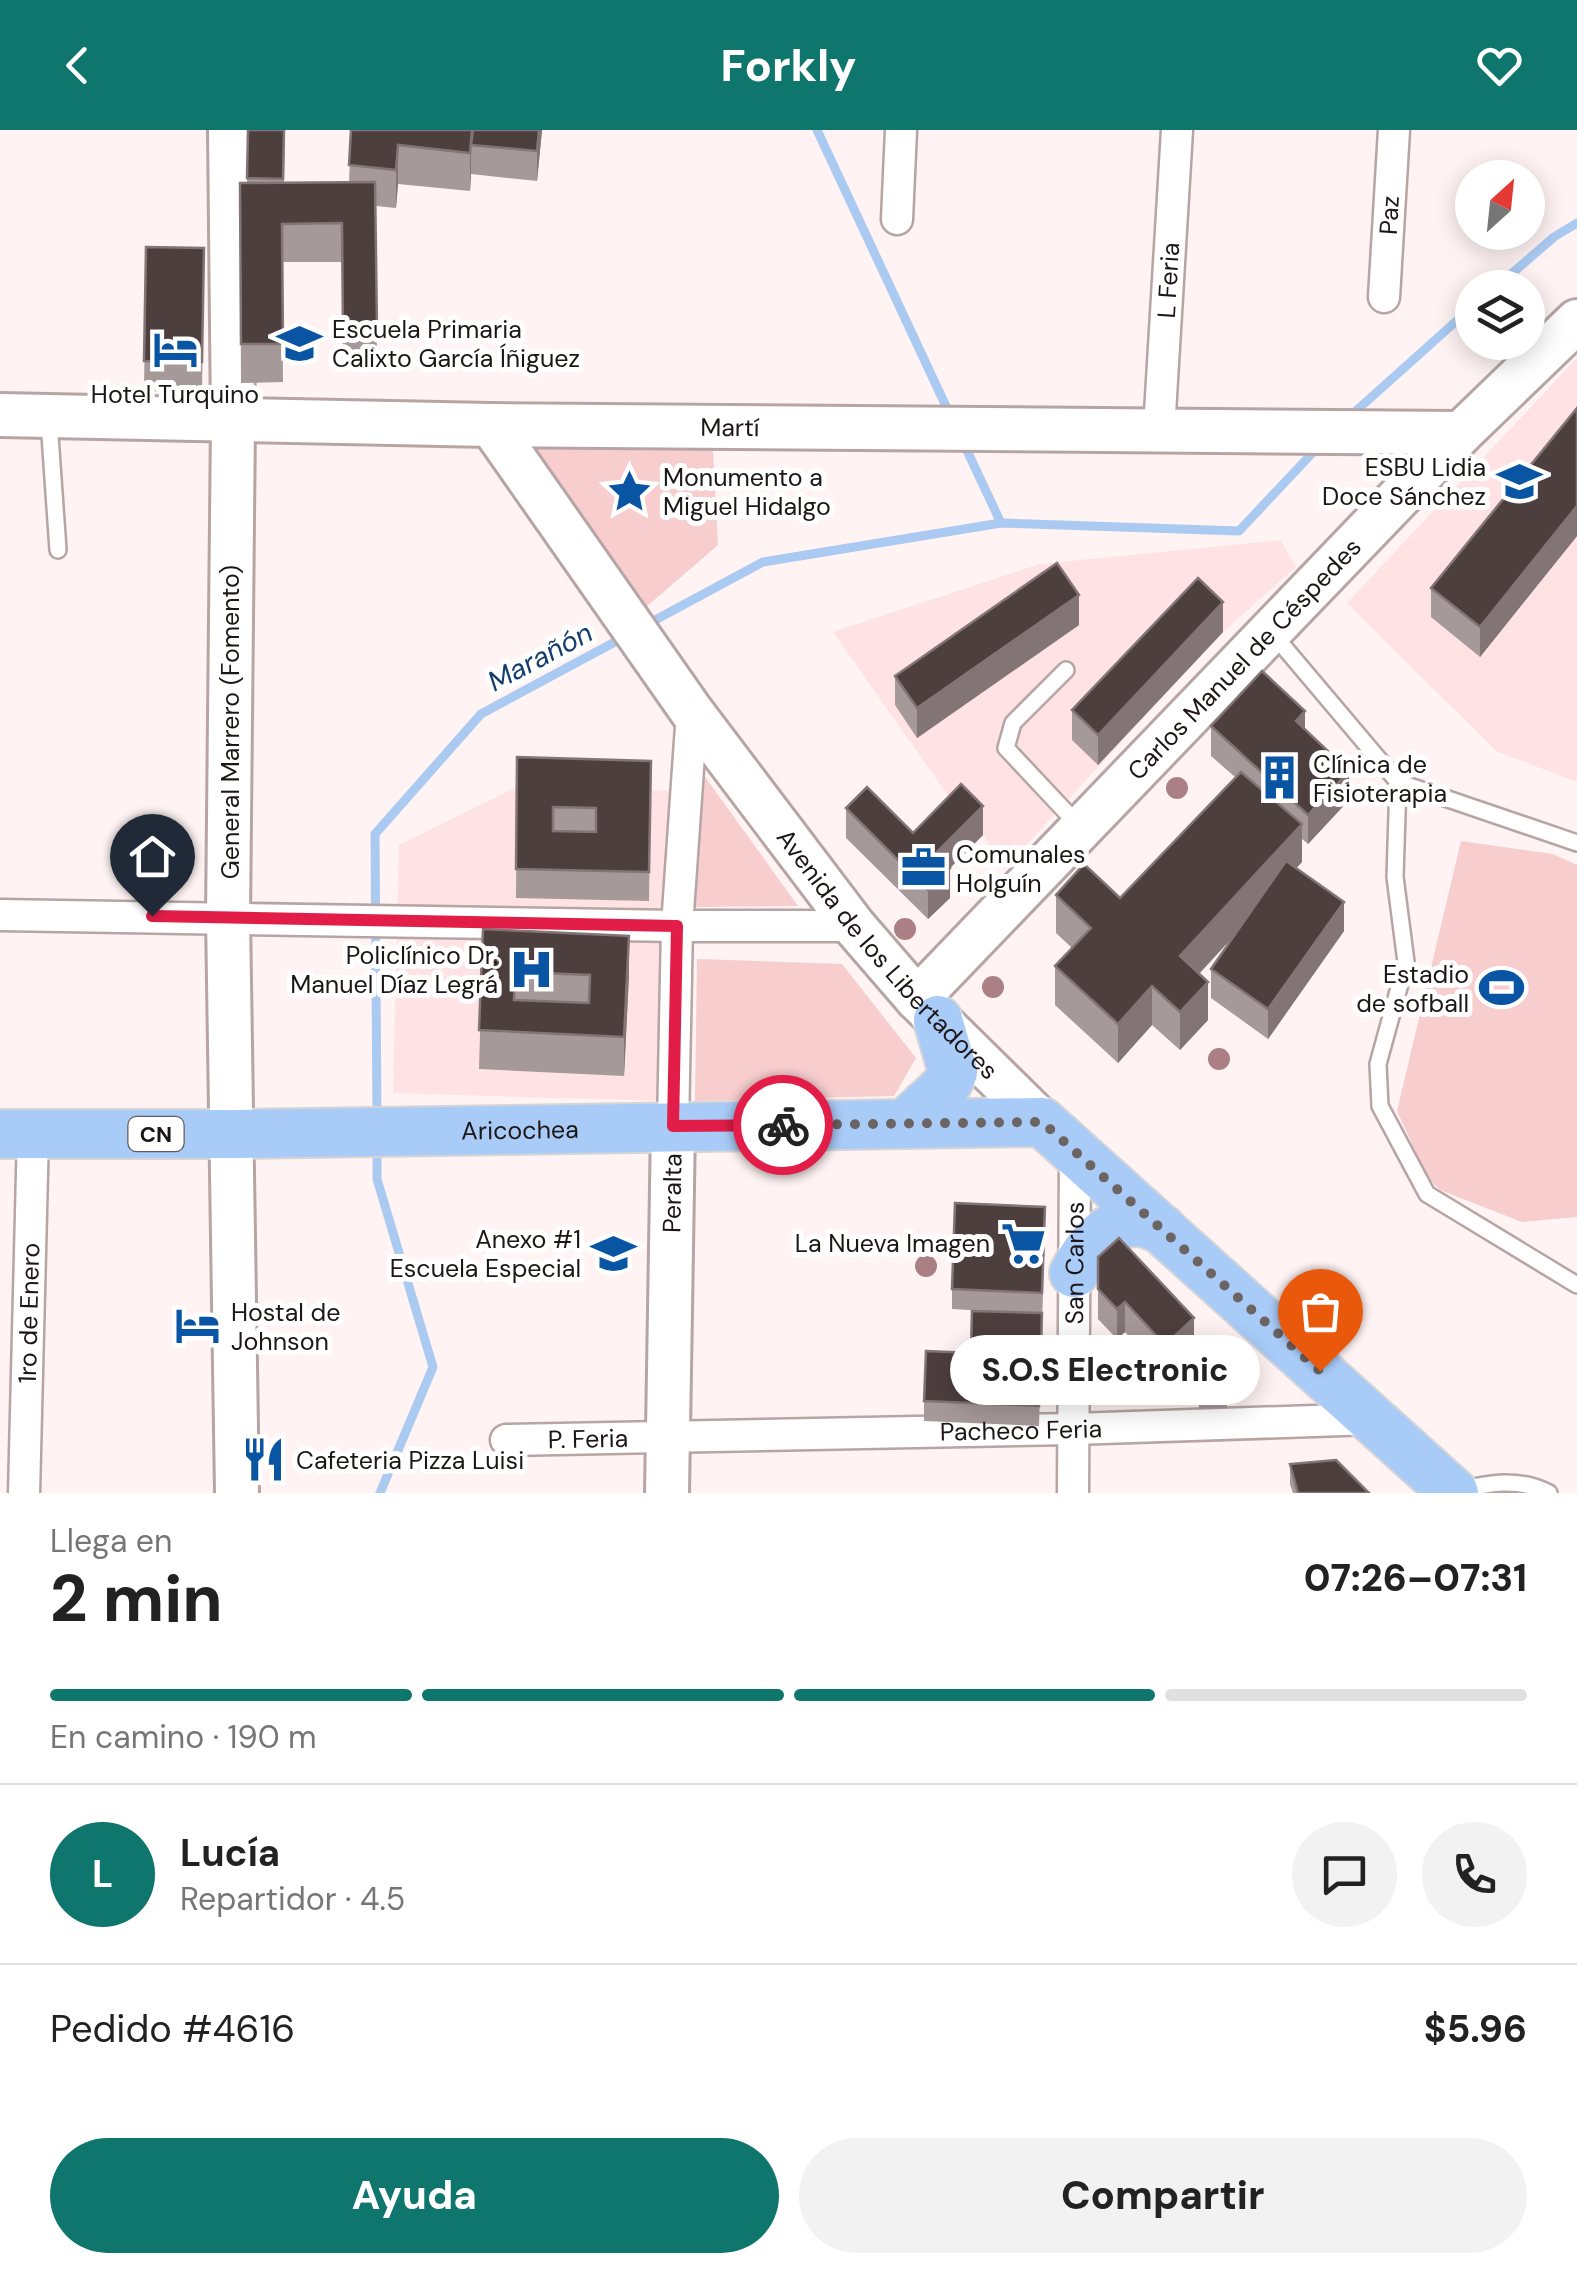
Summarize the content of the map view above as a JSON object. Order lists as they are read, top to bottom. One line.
{"streets":{"main road":["Martí","Carlos Manuel de Céspedes","General Marrero (Fomento)","Avenida de los Libertadores","Aricochea","CN","Peralta"],"street":["Paz","L Feria","San Carlos","1ro de Enero","Pacheco Feria","P. Feria"]},"crossings":[["L Feria","Martí"],["Martí","Carlos Manuel de Céspedes"],["Martí","General Marrero (Fomento)"],["Martí","Avenida de los Libertadores"],["Carlos Manuel de Céspedes","Avenida de los Libertadores"],["General Marrero (Fomento)","Aricochea"],["Avenida de los Libertadores","Aricochea"],["Avenida de los Libertadores","Peralta"],["Avenida de los Libertadores","San Carlos"],["Avenida de los Libertadores","Pacheco Feria"],["Aricochea","Peralta"],["Aricochea","San Carlos"],["Aricochea","1ro de Enero"],["Peralta","Pacheco Feria"],["Peralta","P. Feria"],["San Carlos","Pacheco Feria"],["Pacheco Feria","P. Feria"]],"water":["Marañón"],"places":{"school or university":["Escuela Primaria Calixto García Íñiguez","ESBU Lidia Doce Sánchez","Anexo #1 Escuela Especial"],"hotel":["Hotel Turquino","Hostal de Johnson"],"place":["Monumento a Miguel Hidalgo"],"building":["Clínica de Fisioterapia"],"office":["Comunales Holguín"],"hospital":["Policlínico Dr. Manuel Díaz Legrá"],"sports":["Estadio de sofball"],"supermarket":["La Nueva Imagen"],"other":["S.O.S Electronic"],"restaurant":["Cafeteria Pizza Luisi"]},"north":"top right","page":{"header":"Forkly","bubble":"S.O.S Electronic","heading":["2 min","Llega en","07:26–07:31"],"panel":["Lucía","Repartidor · 4.5","Pedido #4616","$5.96"],"bar":"En camino · 190 m","round":"L","buttons":["Ayuda","Compartir"]}}
